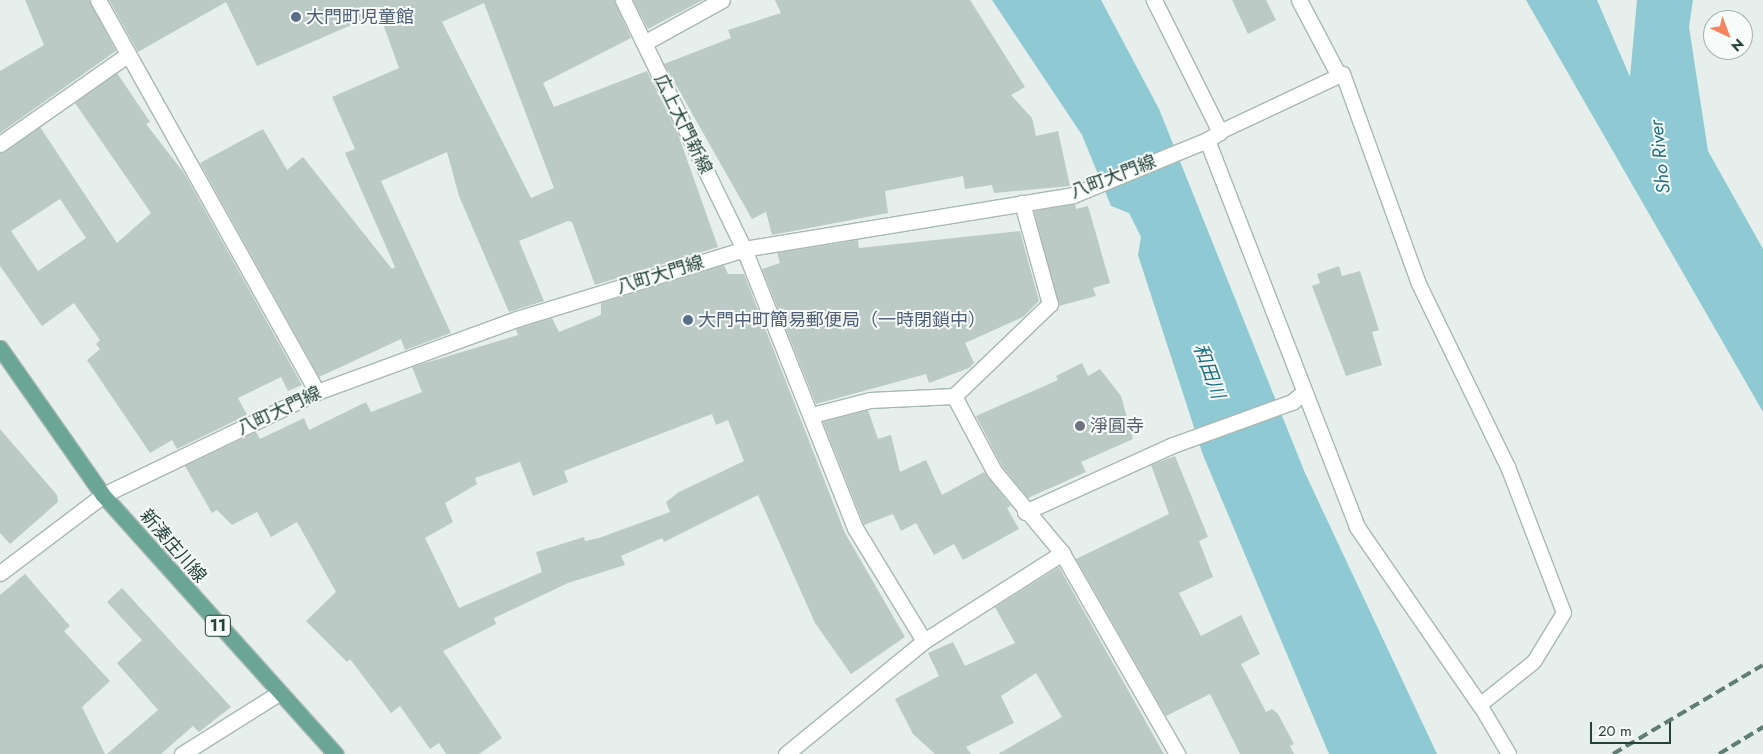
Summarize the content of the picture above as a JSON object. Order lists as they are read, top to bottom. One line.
{"streets":{"main road":["新湊庄川線","11"],"street":["広上大門新線","八町大門線"]},"crossings":[["広上大門新線","八町大門線"],["八町大門線","新湊庄川線"]],"water":["Sho River","和田川"],"places":["大門町児童館","大門中町簡易郵便局（一時閉鎖中）","淨圓寺"],"scale_bar":"20 m","north":"bottom right"}
